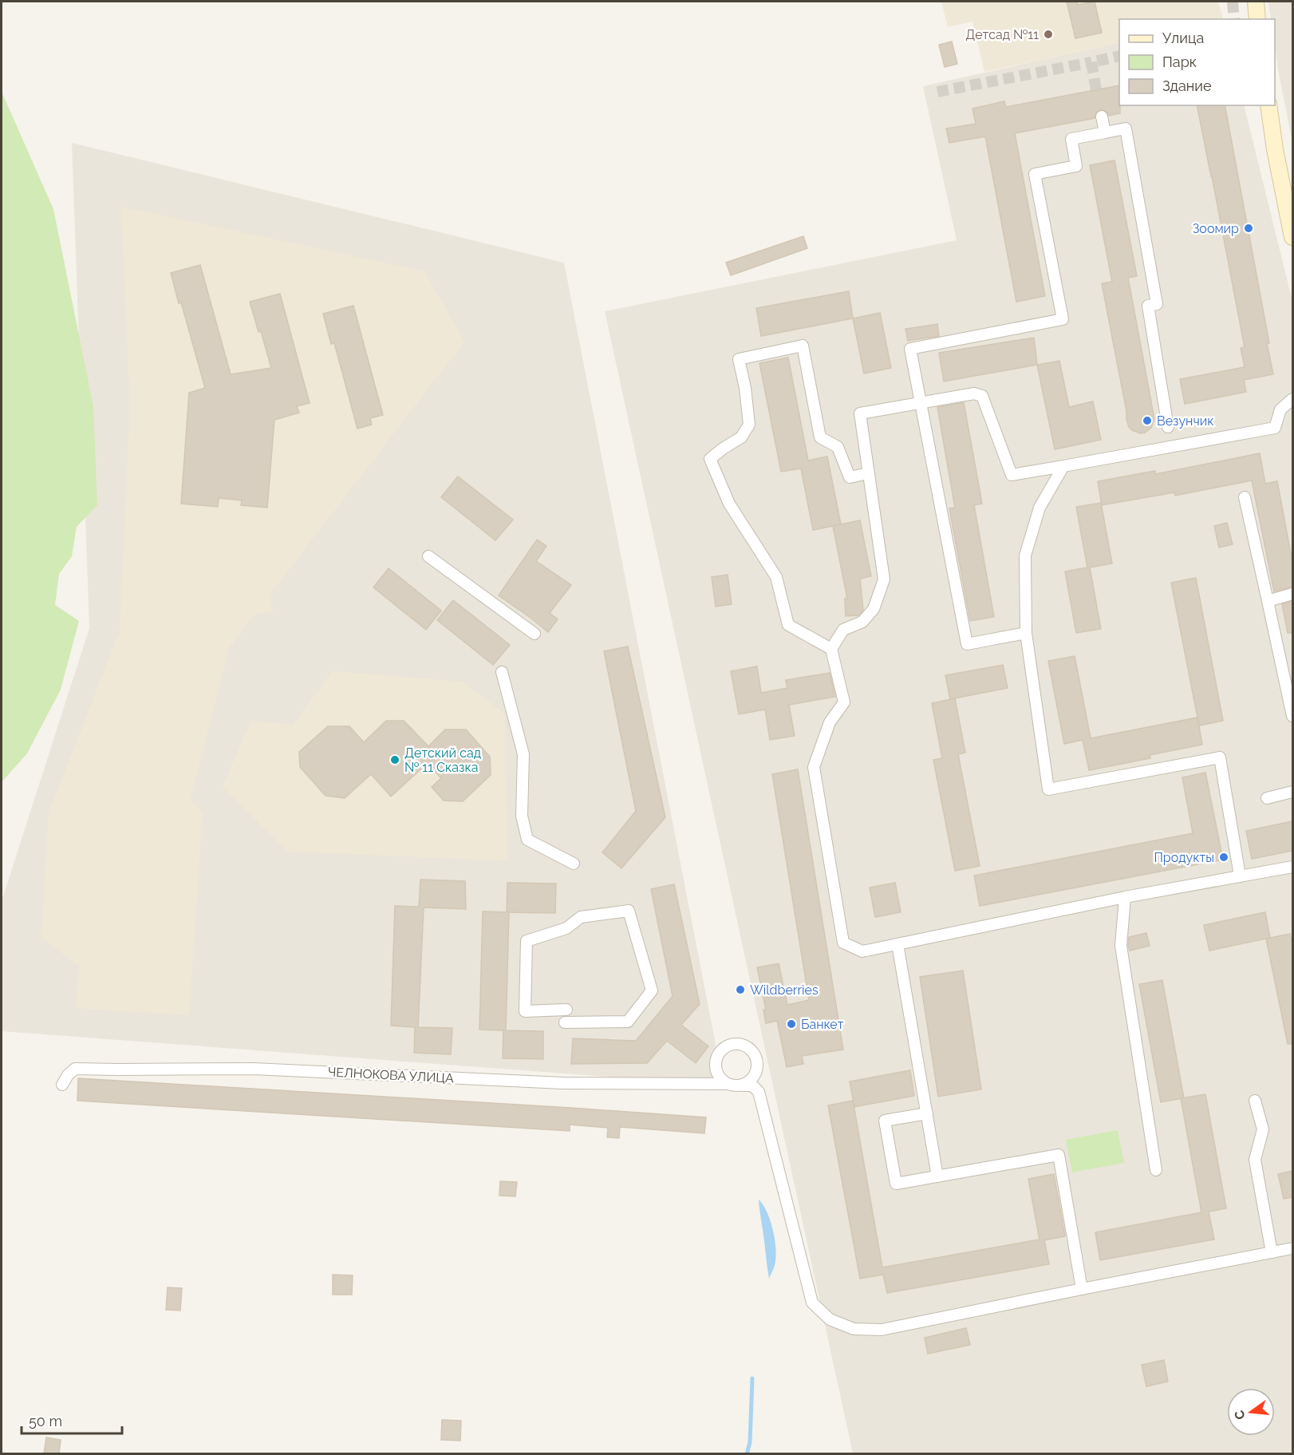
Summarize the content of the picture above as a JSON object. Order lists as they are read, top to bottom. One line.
{"streets":{"street":["ЧЕЛНОКОВА УЛИЦА"]},"places":["Детсад №11","Зоомир","Везунчик","Детский сад № 11 Сказка","Продукты","Wildberries","Банкет"],"legend":["Улица","Парк","Здание"],"scale_bar":"50 m","north":"left"}
